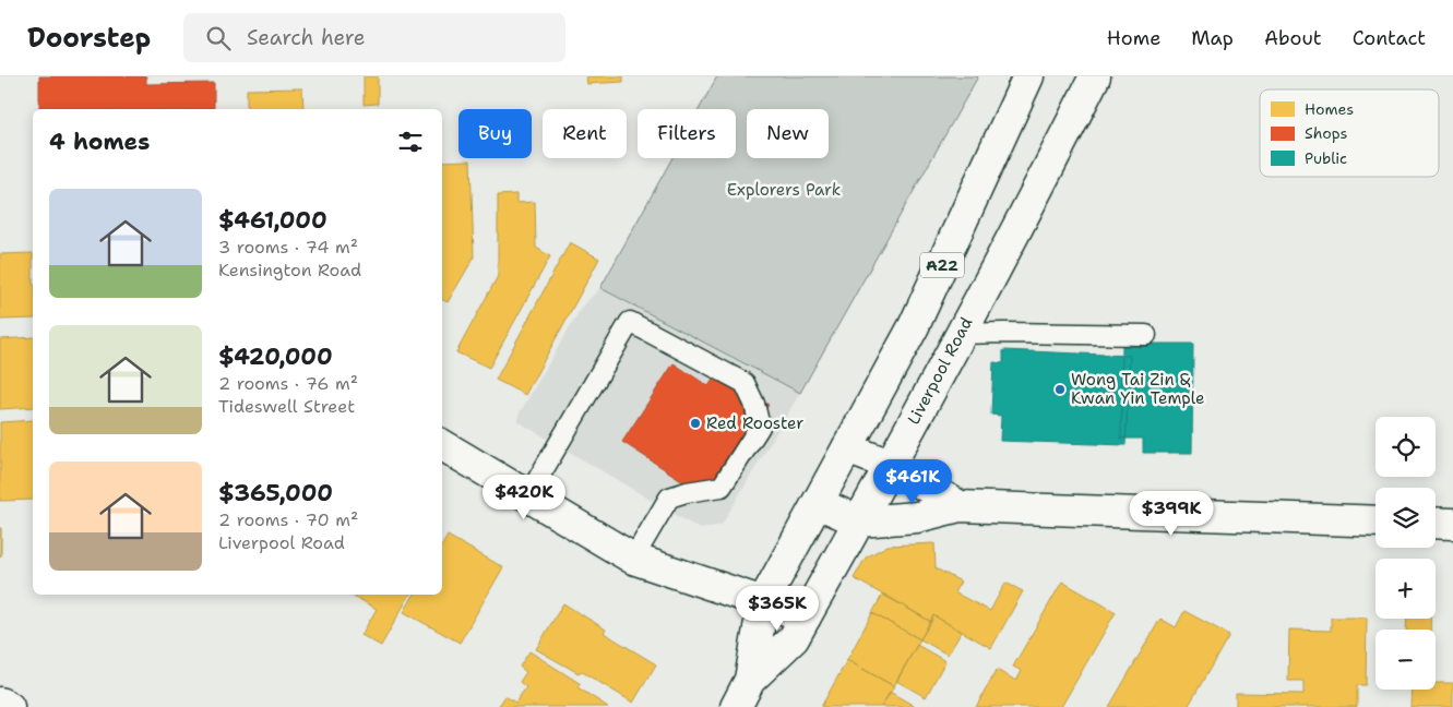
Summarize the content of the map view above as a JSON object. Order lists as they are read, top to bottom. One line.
{"streets":{"main road":["A22","Liverpool Road"]},"parks":["Explorers Park"],"places":["Wong Tai Zin & Kwan Yin Temple","Red Rooster"],"legend":["Homes","Shops","Public"],"page":{"header":"Doorstep","search":"Search here","nav":["Home","Map","About","Contact"],"chip":["Buy","Rent","Filters","New"],"heading":"4 homes","list":[{"name":"$461,000","note":"3 rooms · 74 m² · Kensington Road"},{"name":"$420,000","note":"2 rooms · 76 m² · Tideswell Street"},{"name":"$365,000","note":"2 rooms · 70 m² · Liverpool Road"}],"map_buttons":["+","−"],"price":["$461K","$420K","$399K","$365K"]}}
